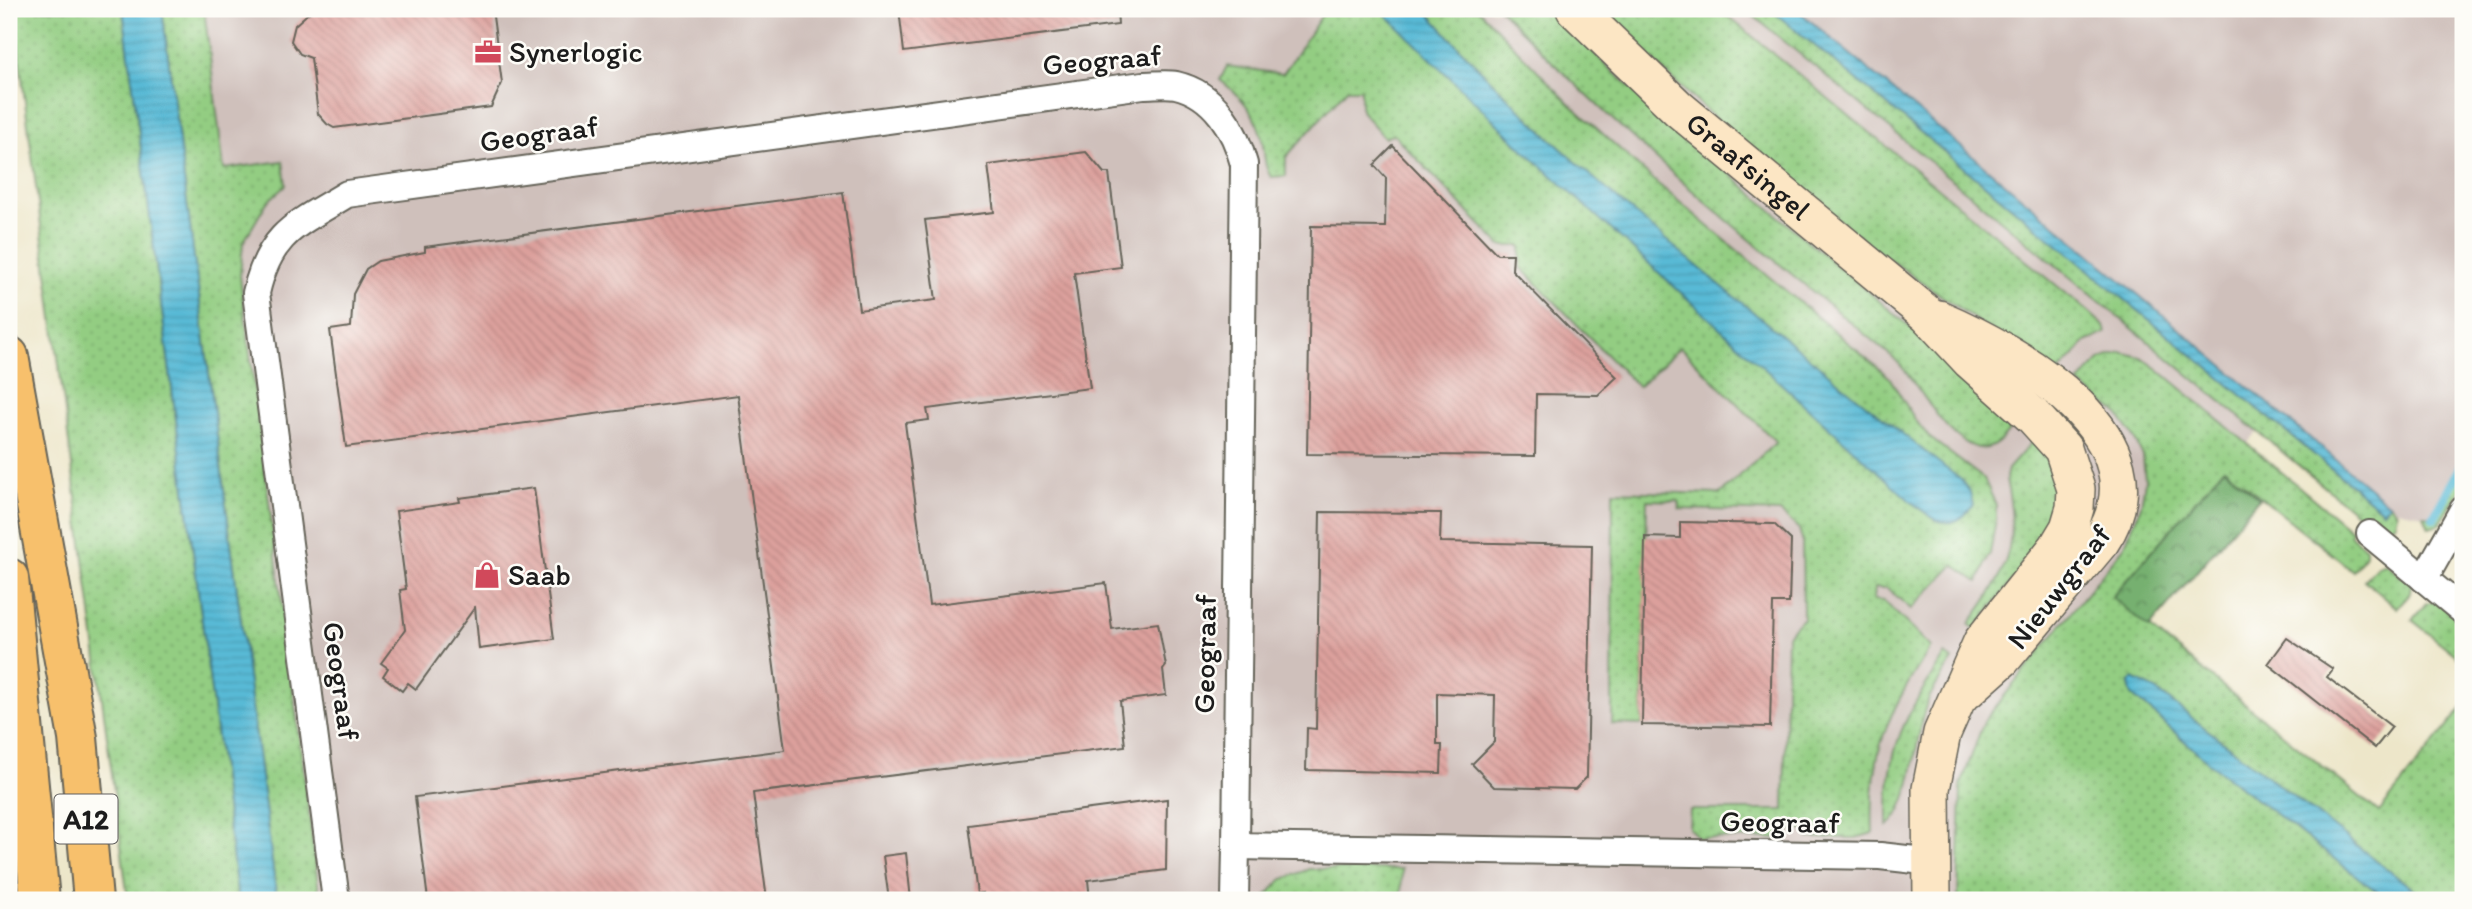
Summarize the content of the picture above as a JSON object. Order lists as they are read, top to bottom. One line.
{"streets":{"highway":["A12"],"street":["Geograaf","Graafsingel","Nieuwgraaf"]},"crossings":[["Geograaf","Nieuwgraaf"],["Graafsingel","Nieuwgraaf"]],"places":{"office":["Synerlogic"],"shop":["Saab"]}}
